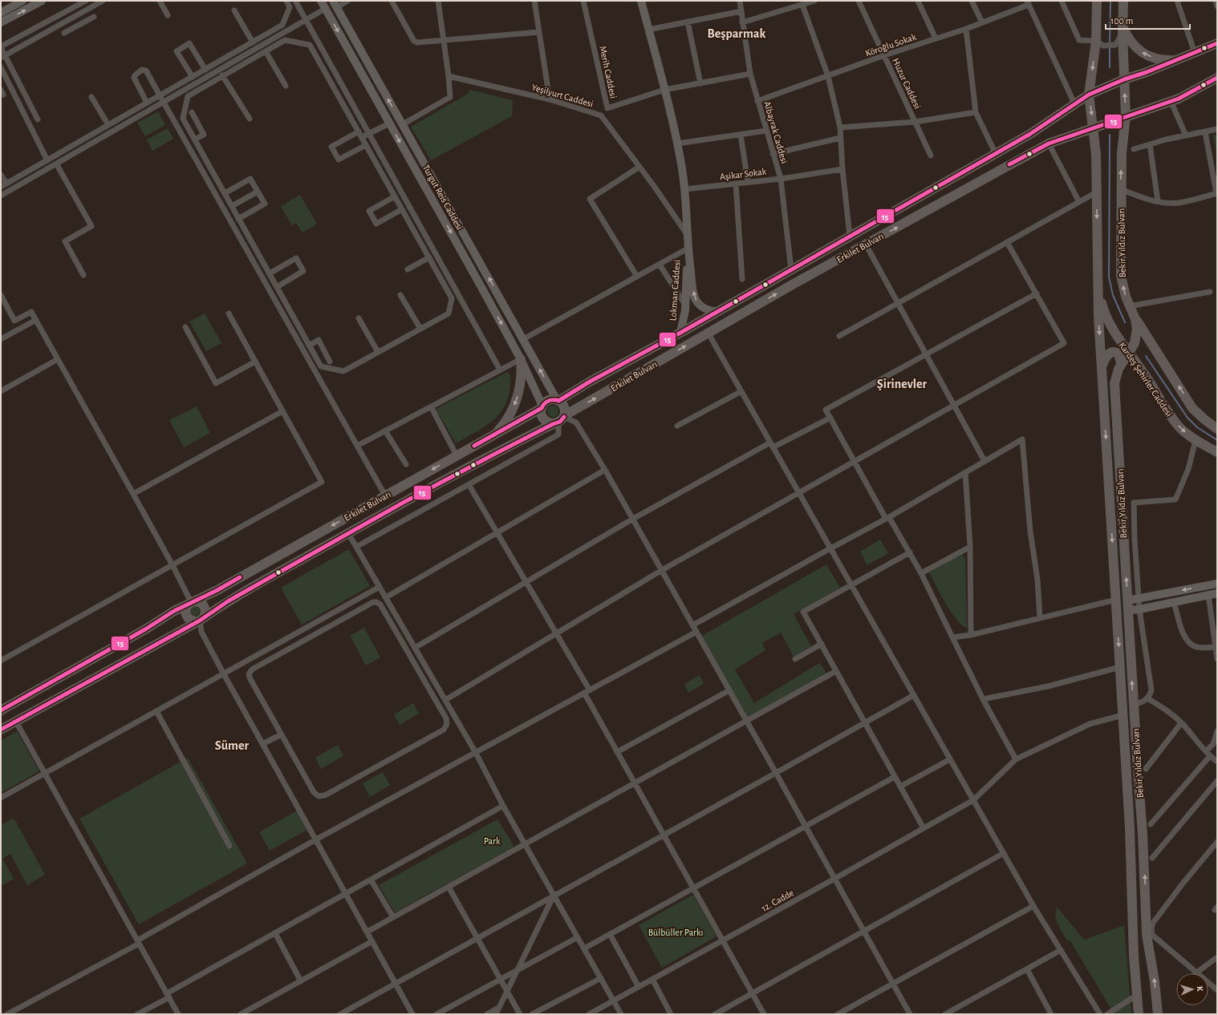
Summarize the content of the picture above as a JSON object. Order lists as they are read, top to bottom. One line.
{"streets":{"main road":["Bekir Yıldız Bulvarı","Erkilet Bulvarı","Kardeş Şehirler Caddesi"],"street":["Köroğlu Sokak","Merih Caddesi","Huzur Caddesi","Yeşilyurt Caddesi","Albayrak Caddesi","Aşikar Sokak","Turgut Reis Caddesi","Lokman Caddesi","12. Cadde"]},"crossings":[["Köroğlu Sokak","Huzur Caddesi"],["Köroğlu Sokak","Albayrak Caddesi"],["Merih Caddesi","Albayrak Caddesi"],["Albayrak Caddesi","Aşikar Sokak"],["Albayrak Caddesi","Erkilet Bulvarı"],["Turgut Reis Caddesi","Erkilet Bulvarı"],["Bekir Yıldız Bulvarı","Erkilet Bulvarı"],["Bekir Yıldız Bulvarı","Kardeş Şehirler Caddesi"],["Bekir Yıldız Bulvarı","12. Cadde"],["Erkilet Bulvarı","Lokman Caddesi"]],"districts":["Beşparmak","Şirinevler","Sümer"],"parks":["Park","Bülbüller Parkı"],"lines":["transit line 15"],"scale_bar":"100 m","north":"right"}
